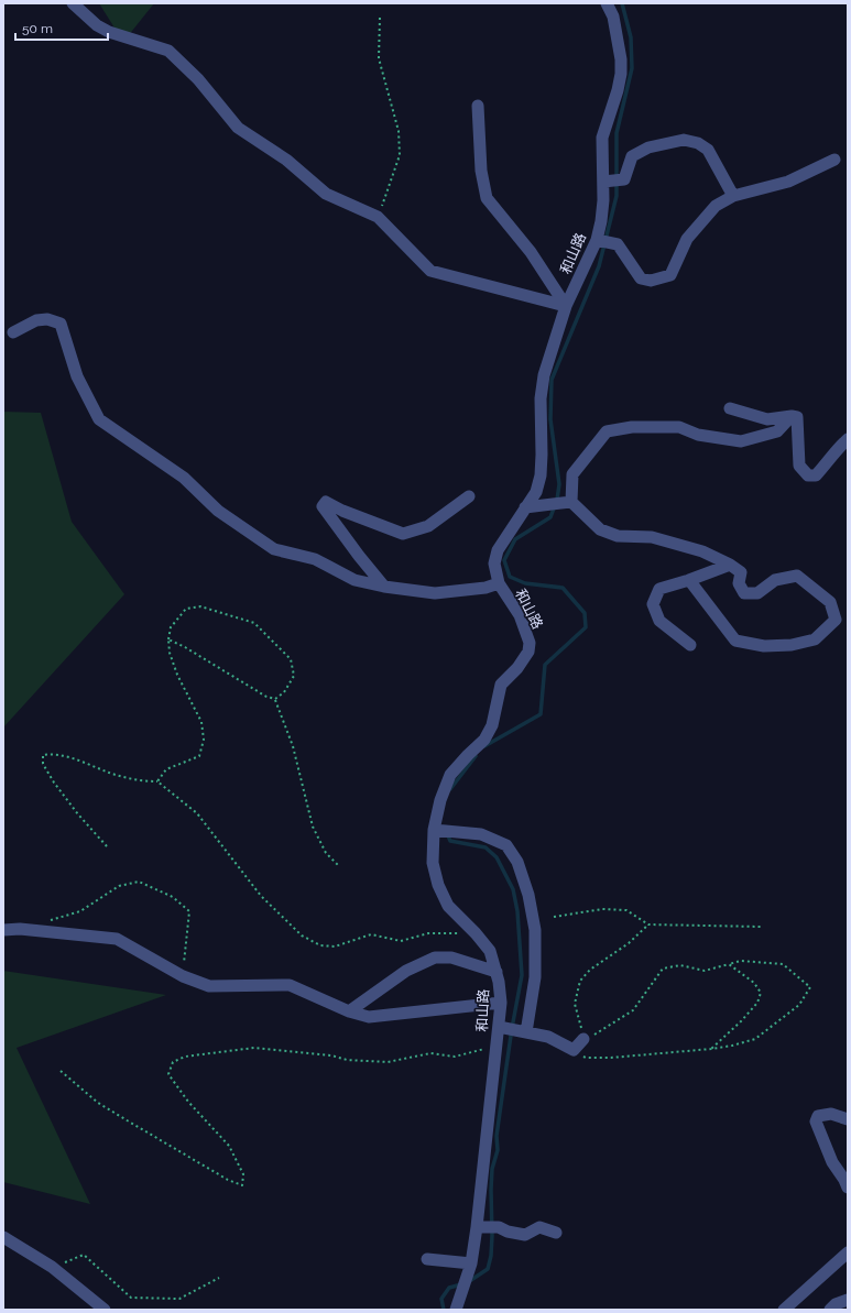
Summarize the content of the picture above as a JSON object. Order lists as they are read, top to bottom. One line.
{"streets":{"street":["和山路"]},"scale_bar":"50 m"}
